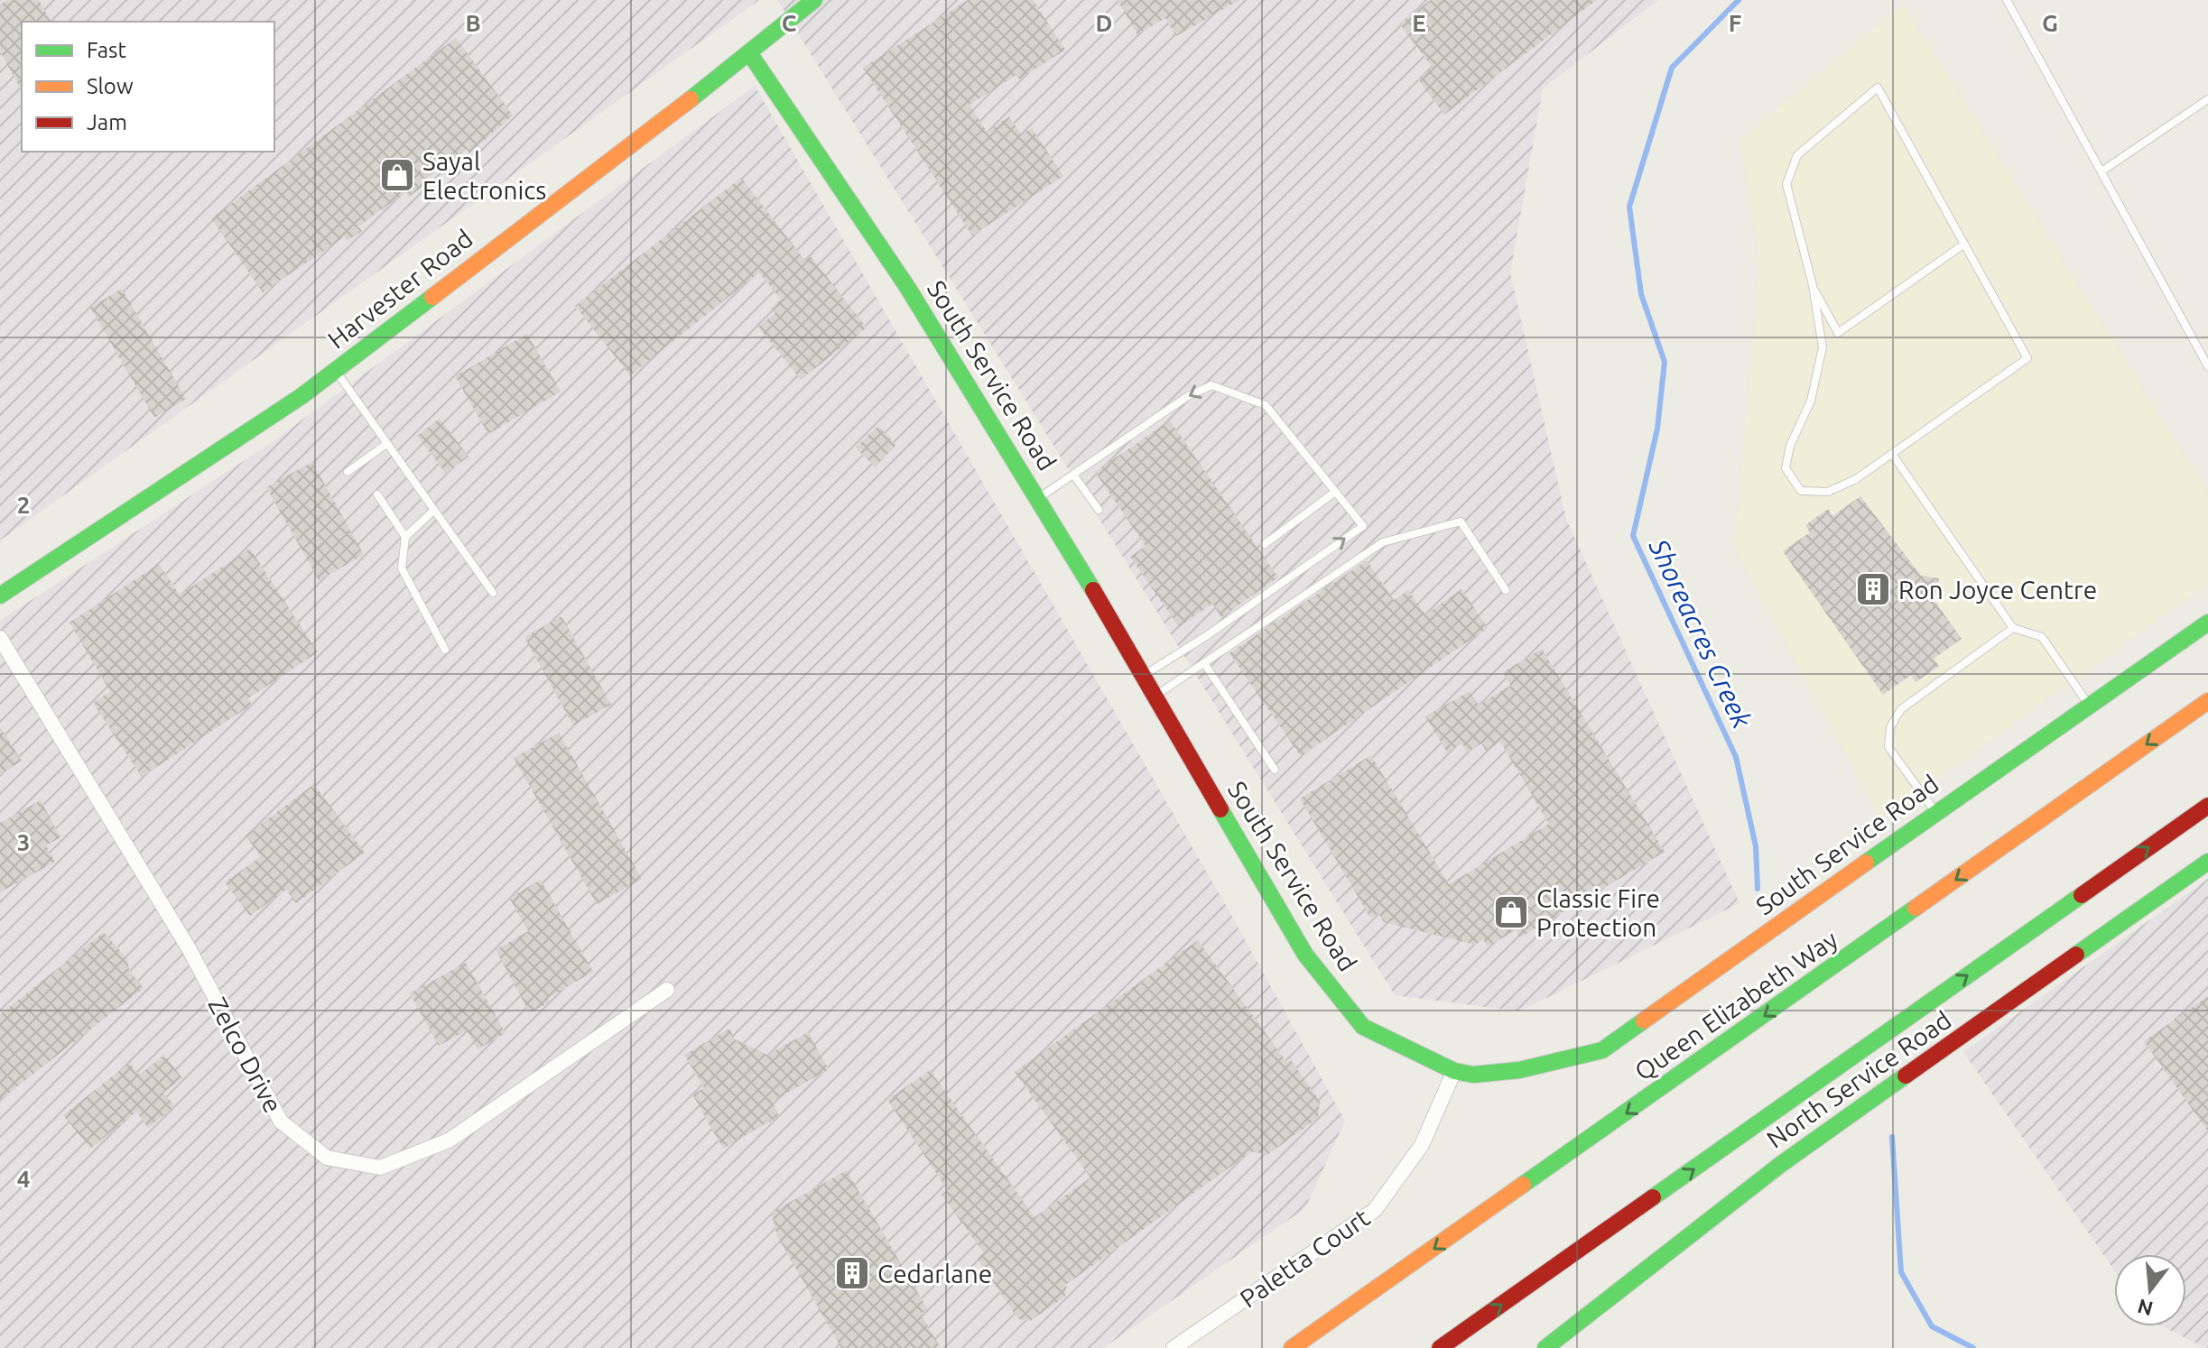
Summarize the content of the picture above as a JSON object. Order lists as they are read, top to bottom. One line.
{"streets":{"main road":["Harvester Road","South Service Road","Queen Elizabeth Way","North Service Road"],"street":["Zelco Drive","Paletta Court"]},"crossings":[["Harvester Road","South Service Road"],["South Service Road","Paletta Court"]],"water":["Shoreacres Creek"],"places":{"shop":["Sayal Electronics","Classic Fire Protection"],"building":["Ron Joyce Centre","Cedarlane"]},"legend":["Fast","Slow","Jam"],"north":"bottom","grid":{"columns":["B","C","D","E","F","G"],"rows":["2","3","4"]}}
